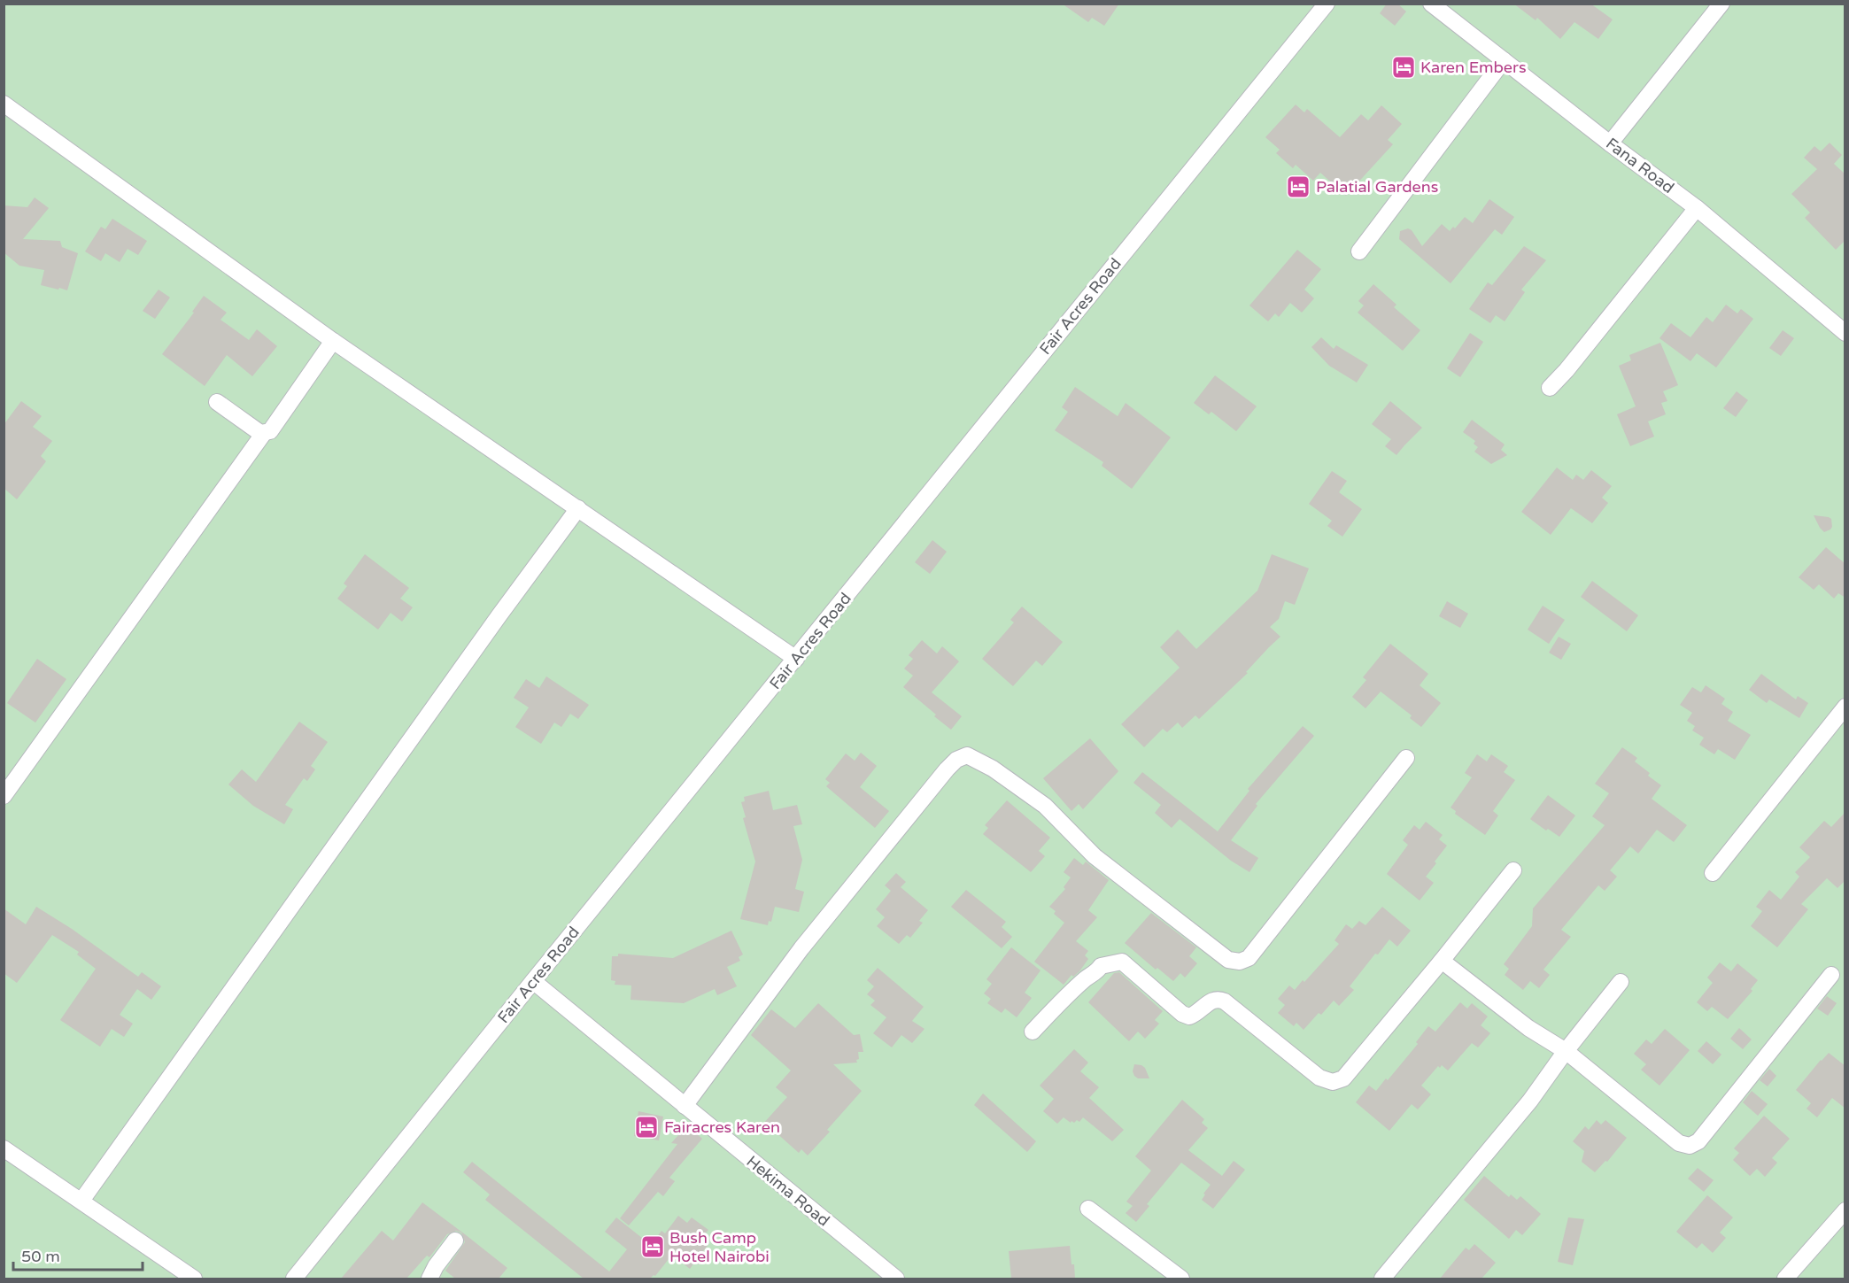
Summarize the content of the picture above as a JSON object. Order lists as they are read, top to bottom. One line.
{"streets":{"street":["Fana Road","Fair Acres Road","Hekima Road"]},"crossings":[["Fair Acres Road","Hekima Road"]],"places":{"hotel":["Karen Embers","Palatial Gardens","Fairacres Karen","Bush Camp Hotel Nairobi"]},"scale_bar":"50 m"}
